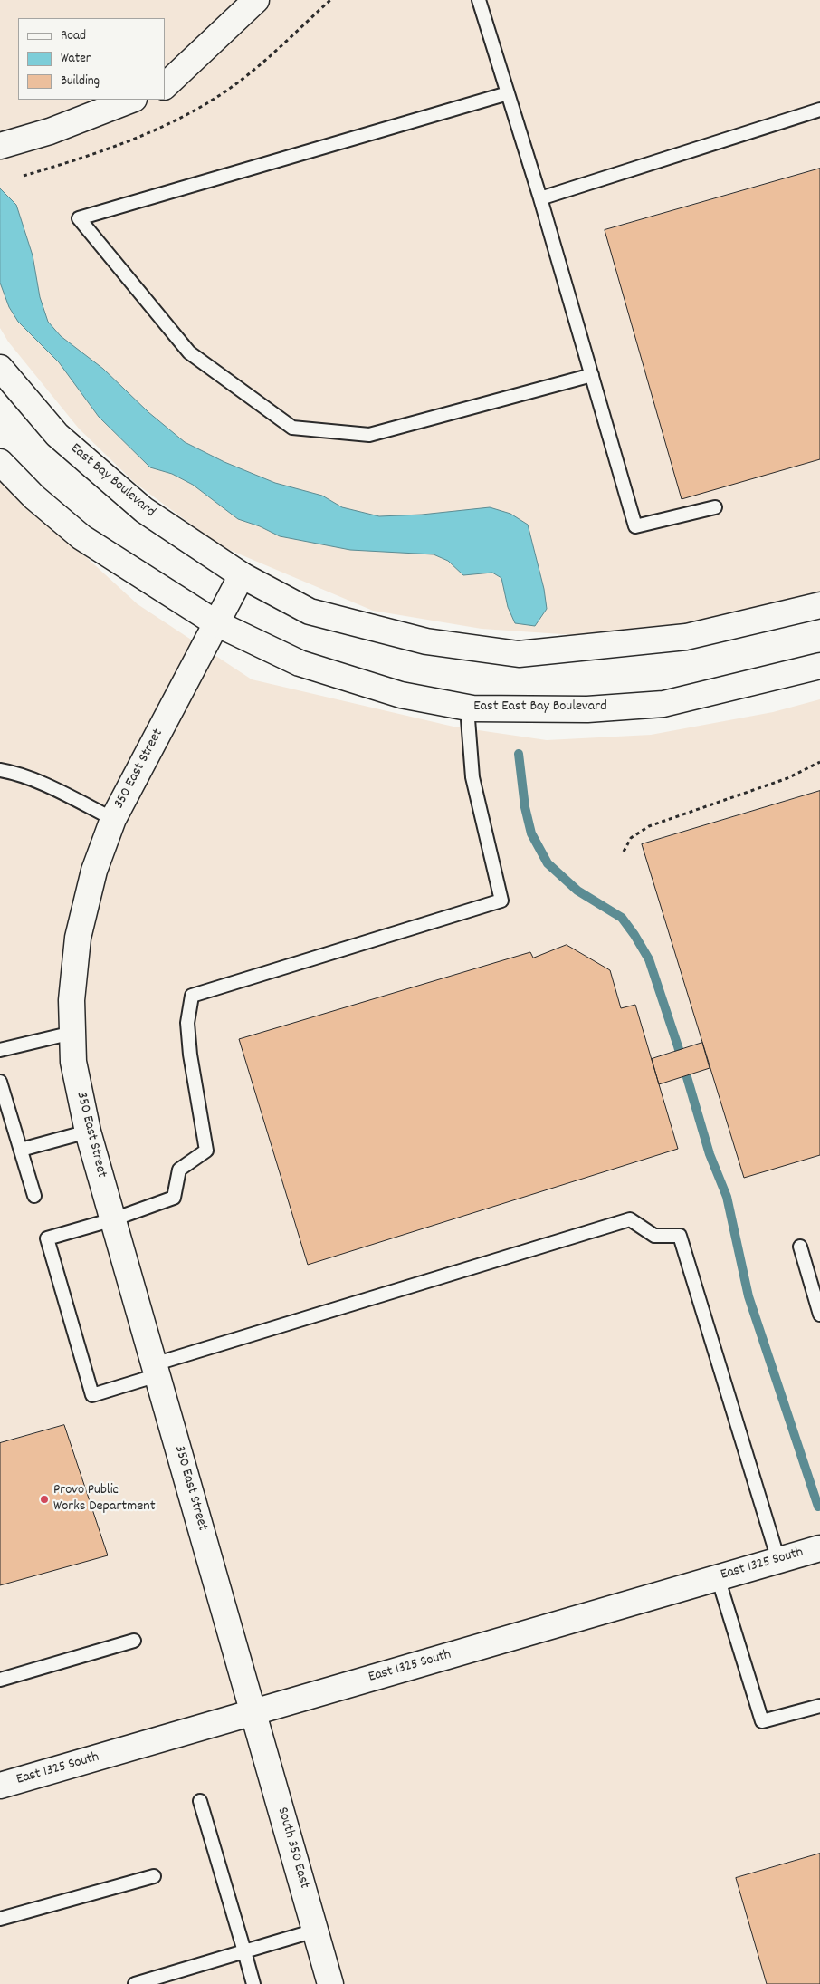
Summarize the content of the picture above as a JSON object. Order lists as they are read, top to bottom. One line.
{"streets":{"street":["East Bay Boulevard","East East Bay Boulevard","350 East Street","East 1325 South","South 350 East"]},"crossings":[["East Bay Boulevard","350 East Street"],["East East Bay Boulevard","350 East Street"],["350 East Street","East 1325 South"],["350 East Street","South 350 East"],["East 1325 South","South 350 East"]],"places":["Provo Public Works Department"],"legend":["Road","Water","Building"]}
